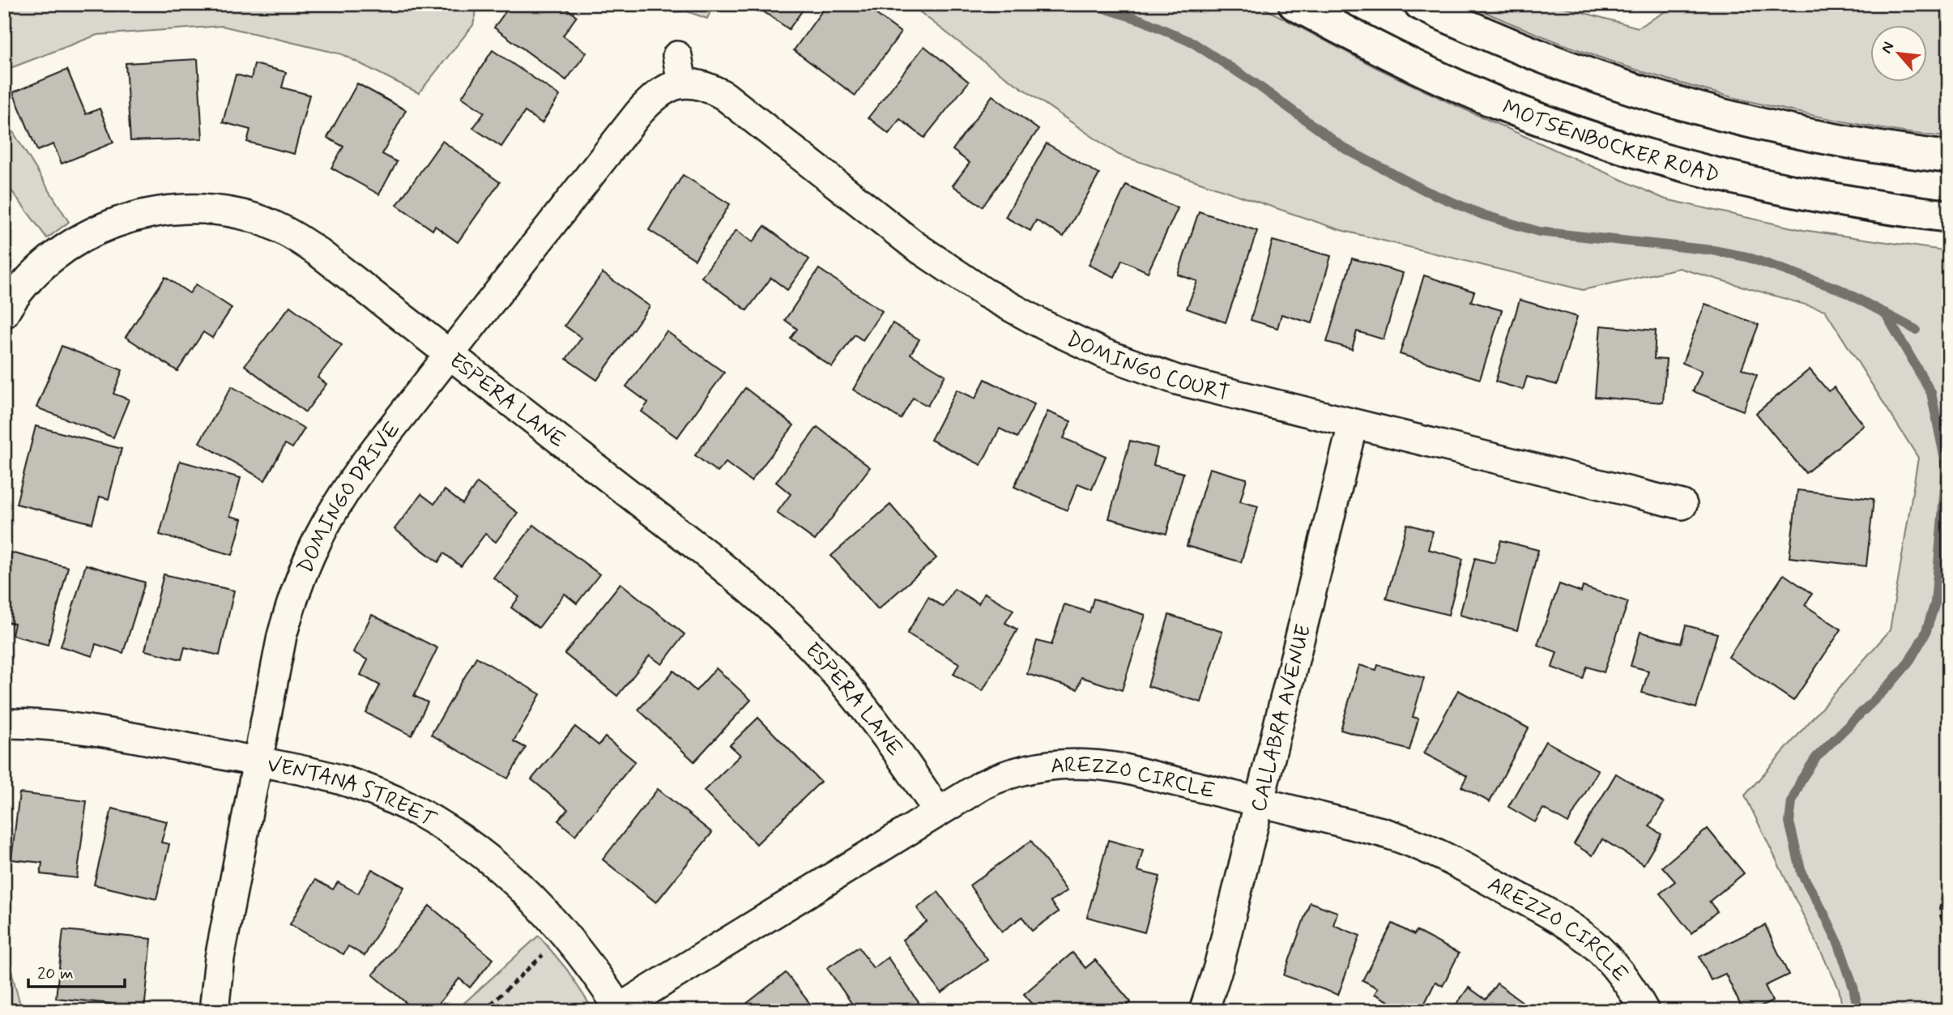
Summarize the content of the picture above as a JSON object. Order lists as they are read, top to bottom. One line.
{"streets":{"main road":["MOTSENBOCKER ROAD"],"street":["DOMINGO COURT","ESPERA LANE","DOMINGO DRIVE","CALLABRA AVENUE","AREZZO CIRCLE","VENTANA STREET"]},"crossings":[["DOMINGO COURT","DOMINGO DRIVE"],["DOMINGO COURT","CALLABRA AVENUE"],["ESPERA LANE","DOMINGO DRIVE"],["ESPERA LANE","AREZZO CIRCLE"],["DOMINGO DRIVE","VENTANA STREET"],["CALLABRA AVENUE","AREZZO CIRCLE"],["AREZZO CIRCLE","VENTANA STREET"]],"scale_bar":"20 m","north":"top left"}
